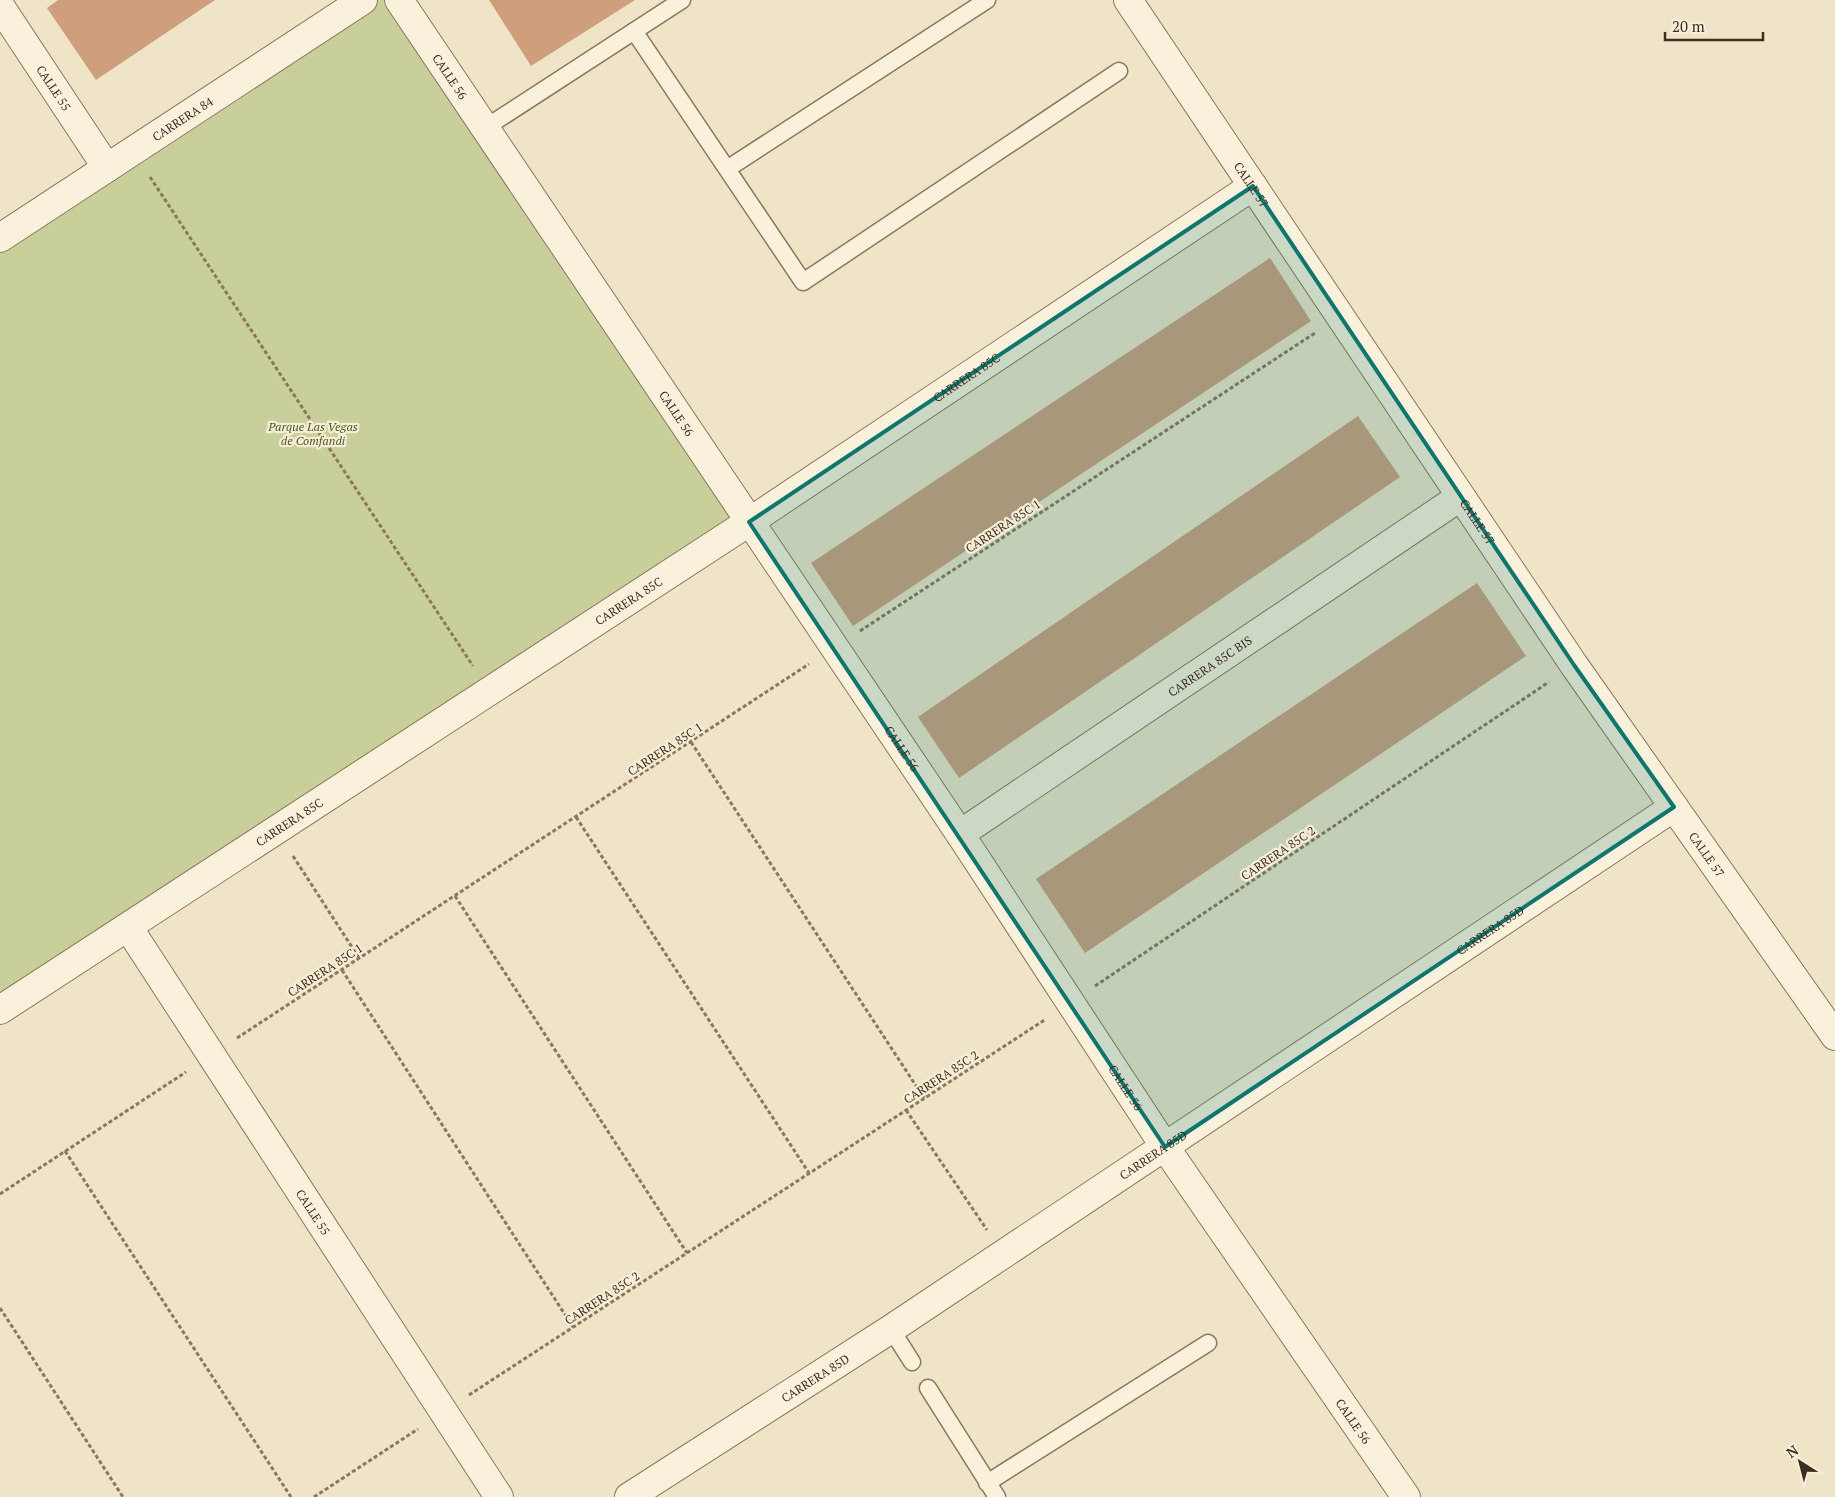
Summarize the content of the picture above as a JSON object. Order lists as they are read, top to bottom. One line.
{"streets":{"street":["CALLE 56","CALLE 55","CARRERA 84","CALLE 57","CARRERA 85C","CARRERA 85C BIS","CARRERA 85D"],"path":["CARRERA 85C 1","CARRERA 85C 2"]},"crossings":[["CALLE 56","CARRERA 85C"],["CALLE 56","CARRERA 85C 1"],["CALLE 56","CARRERA 85C BIS"],["CALLE 56","CARRERA 85C 2"],["CALLE 56","CARRERA 85D"],["CALLE 55","CARRERA 84"],["CALLE 55","CARRERA 85C"],["CALLE 55","CARRERA 85C 1"],["CALLE 55","CARRERA 85C 2"],["CALLE 57","CARRERA 85C"],["CALLE 57","CARRERA 85C 1"],["CALLE 57","CARRERA 85C BIS"],["CALLE 57","CARRERA 85C 2"],["CALLE 57","CARRERA 85D"]],"parks":["Parque Las Vegas de Comfandi"],"scale_bar":"20 m","north":"top left"}
